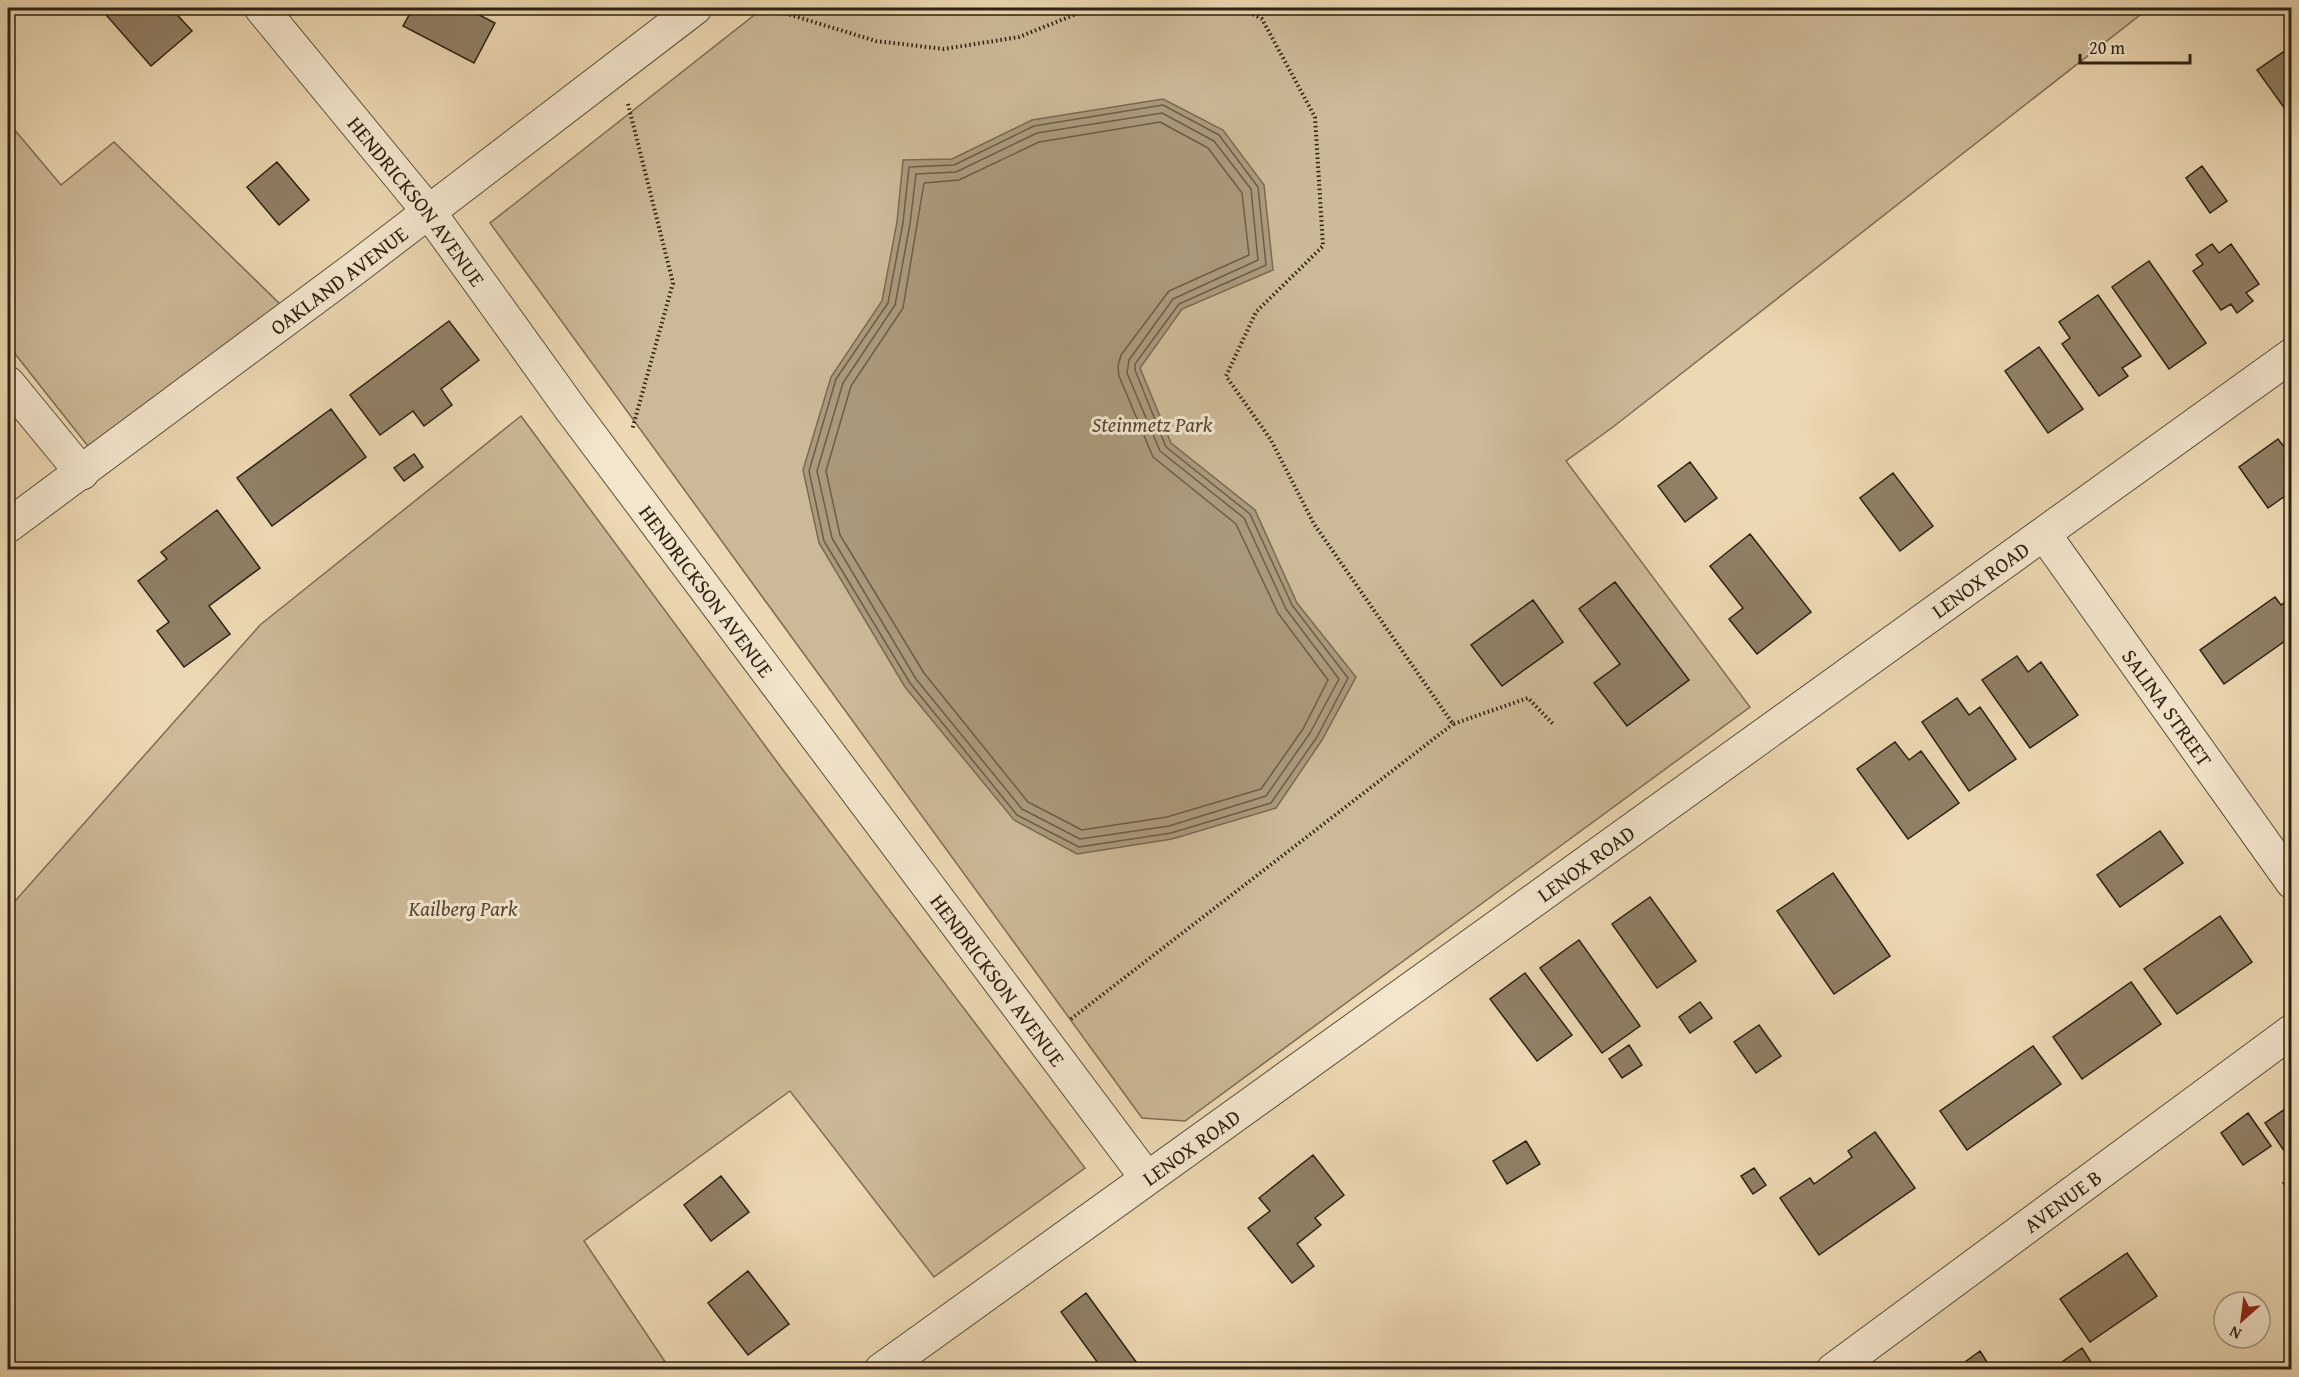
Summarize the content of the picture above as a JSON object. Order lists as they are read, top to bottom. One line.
{"streets":{"street":["HENDRICKSON AVENUE","OAKLAND AVENUE","LENOX ROAD","SALINA STREET","AVENUE B"]},"crossings":[["HENDRICKSON AVENUE","OAKLAND AVENUE"],["HENDRICKSON AVENUE","LENOX ROAD"],["LENOX ROAD","SALINA STREET"]],"parks":["Steinmetz Park","Kailberg Park"],"scale_bar":"20 m","north":"bottom left"}
